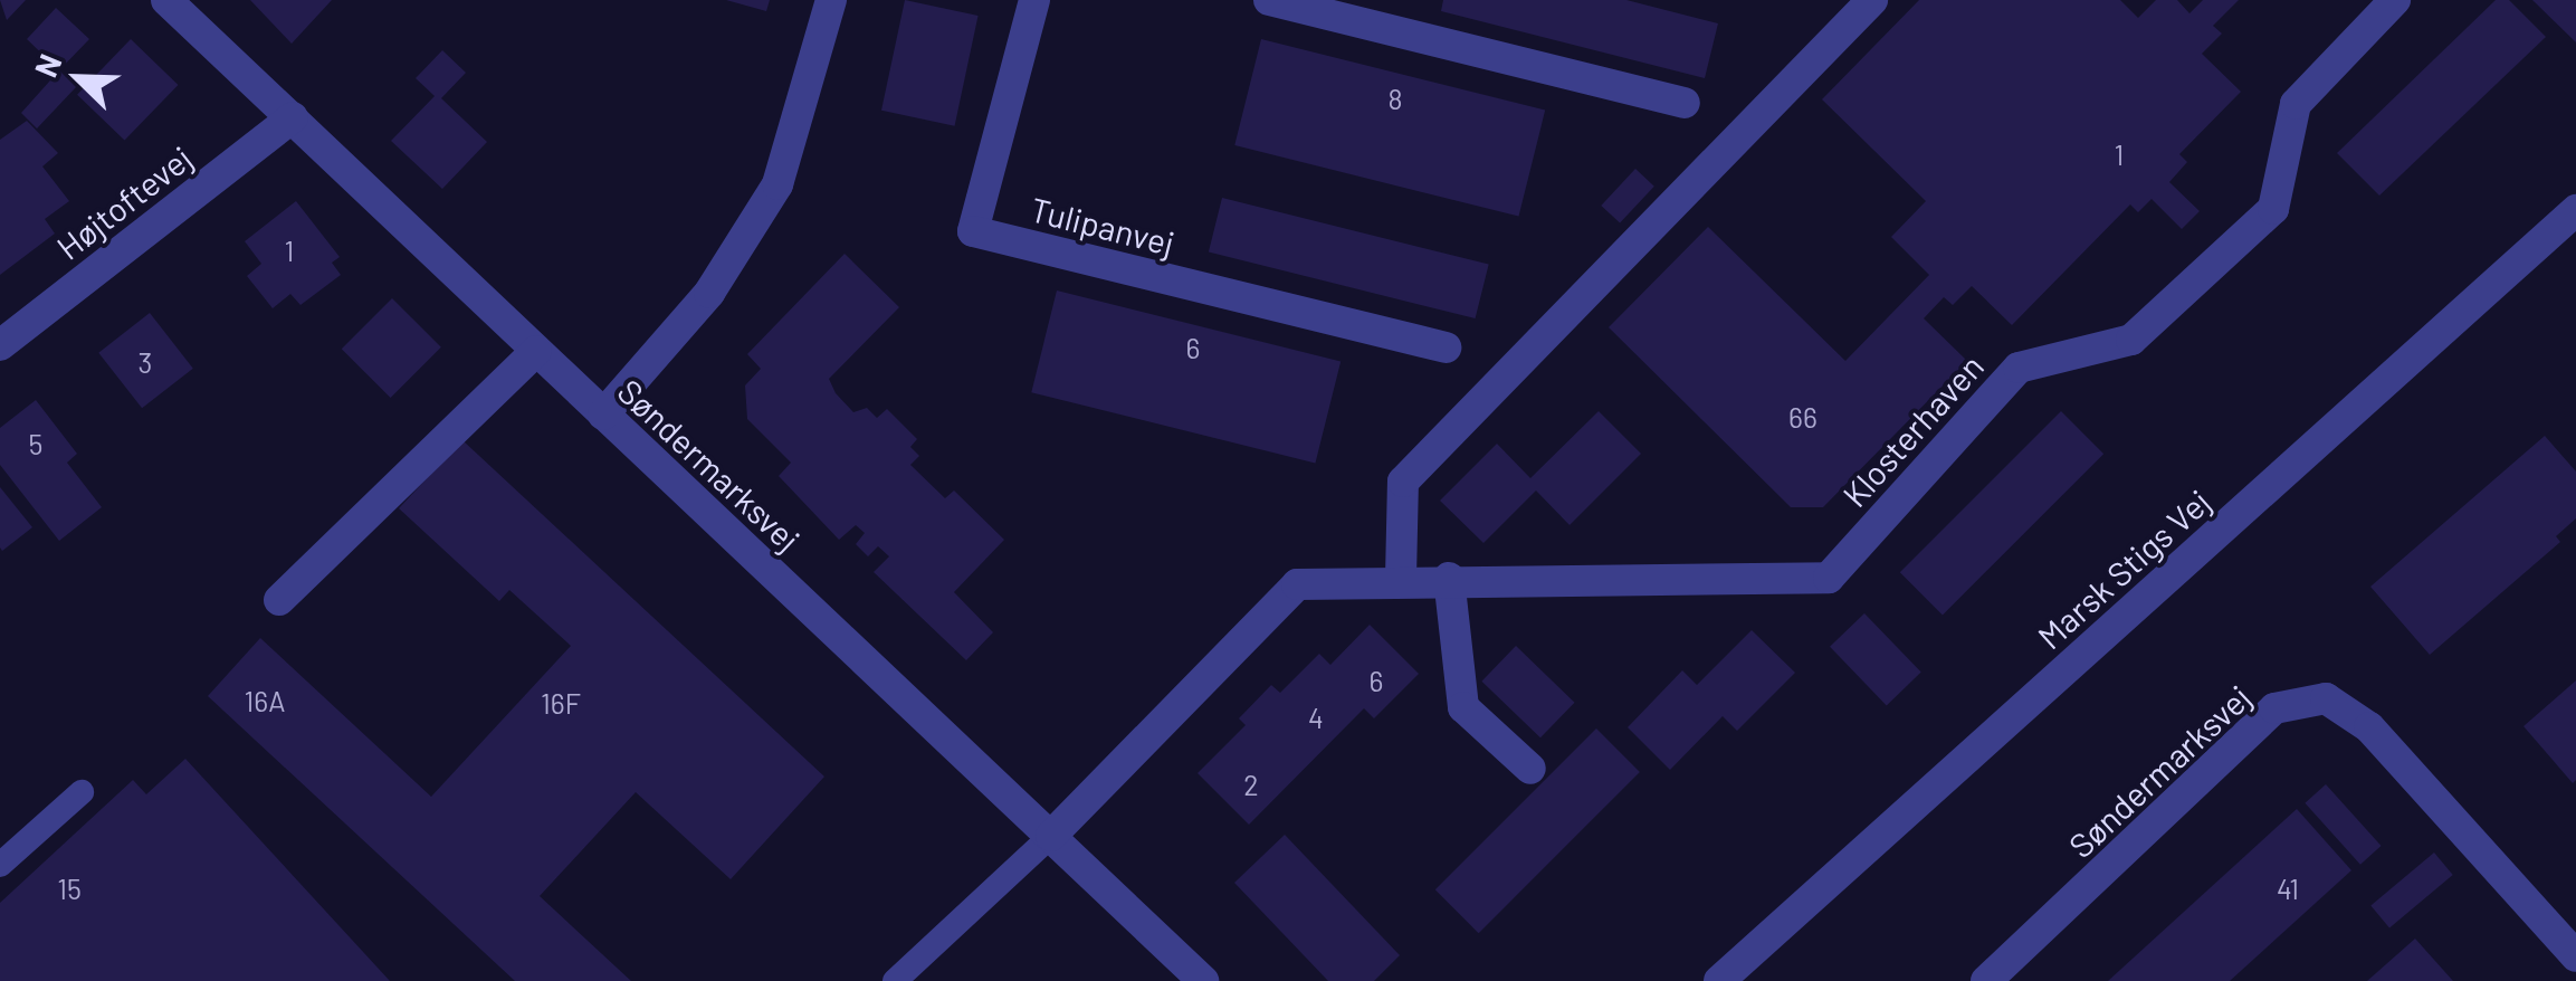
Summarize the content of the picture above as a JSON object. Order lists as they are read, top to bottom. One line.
{"streets":{"street":["Højtoftevej","Tulipanvej","Klosterhaven","Søndermarksvej","Marsk Stigs Vej"]},"crossings":[["Højtoftevej","Søndermarksvej"],["Klosterhaven","Søndermarksvej"]],"house_numbers":["8","1","1","6","3","66","5","6","16A","16F","4","2","15","41"],"north":"top left"}
